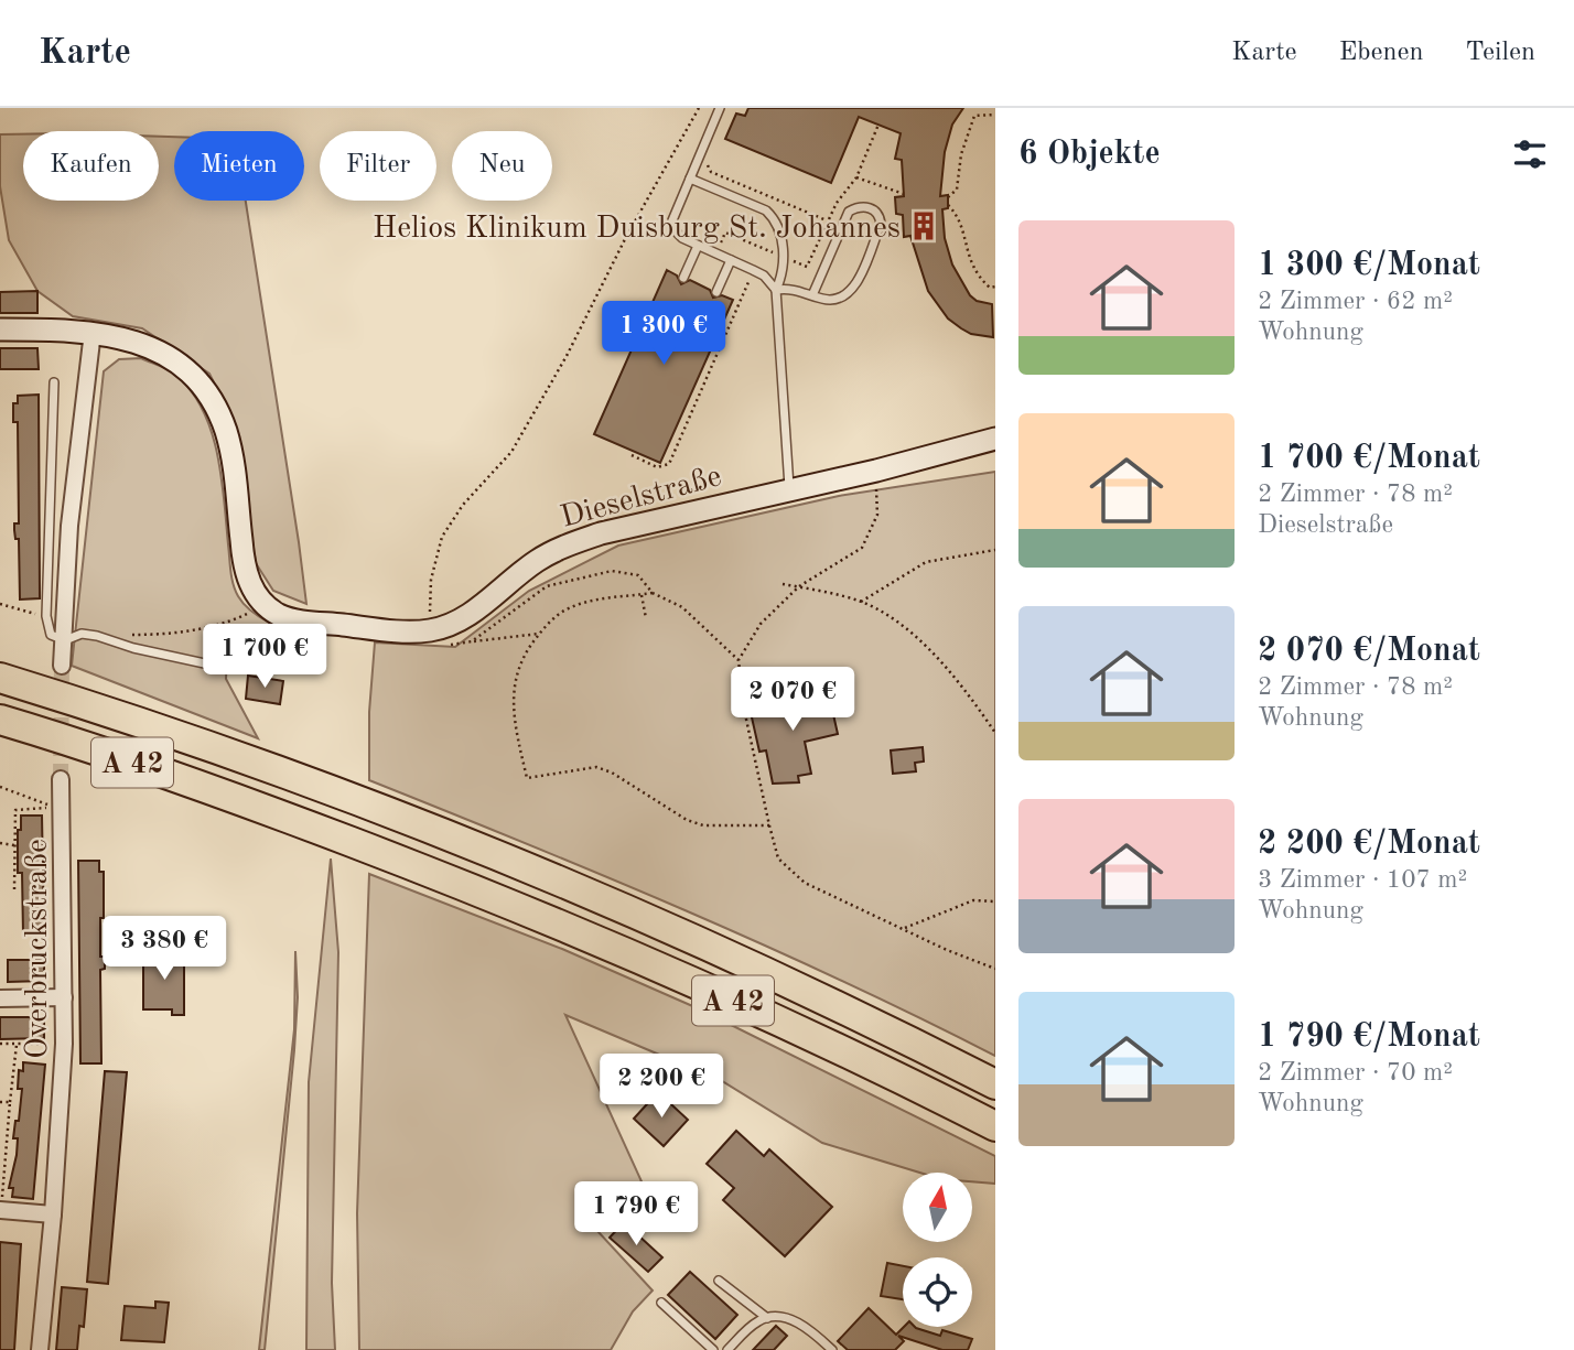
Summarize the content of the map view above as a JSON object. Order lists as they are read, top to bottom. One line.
{"streets":{"highway":["A 42"],"street":["Dieselstraße","Overbruckstraße"]},"places":{"building":["Helios Klinikum Duisburg St. Johannes"]},"north":"top","page":{"header":"Karte","nav":["Karte","Ebenen","Teilen"],"heading":"6 Objekte","chip":["Kaufen","Mieten","Filter","Neu"],"list":[{"name":"1 300 €/Monat","note":"2 Zimmer · 62 m² · Wohnung"},{"name":"1 700 €/Monat","note":"2 Zimmer · 78 m² · Dieselstraße"},{"name":"2 070 €/Monat","note":"2 Zimmer · 78 m² · Wohnung"},{"name":"2 200 €/Monat","note":"3 Zimmer · 107 m² · Wohnung"},{"name":"1 790 €/Monat","note":"2 Zimmer · 70 m² · Wohnung"}],"price":["1 300 €","1 700 €","2 070 €","3 380 €","2 200 €","1 790 €"]}}
